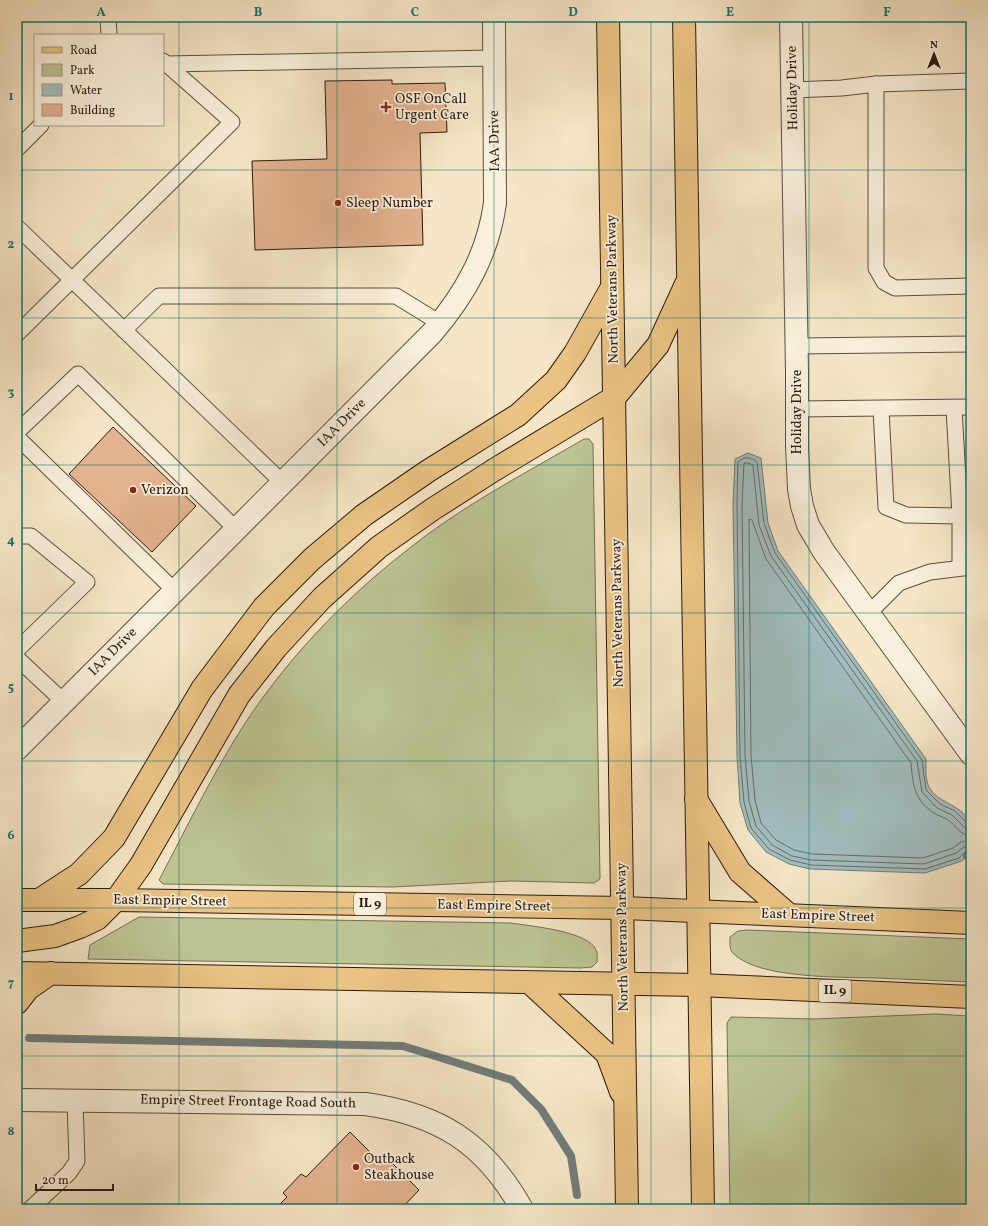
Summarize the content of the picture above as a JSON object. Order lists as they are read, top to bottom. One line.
{"streets":{"main road":["North Veterans Parkway","East Empire Street","IL 9"],"street":["Holiday Drive","IAA Drive","Empire Street Frontage Road South"]},"crossings":[["North Veterans Parkway","East Empire Street"],["North Veterans Parkway","IL 9"]],"places":{"health":["OSF OnCall Urgent Care"],"other":["Sleep Number","Verizon","Outback Steakhouse"]},"legend":["Road","Park","Water","Building"],"scale_bar":"20 m","north":"top","grid":{"columns":["A","B","C","D","E","F"],"rows":["1","2","3","4","5","6","7","8"]}}
